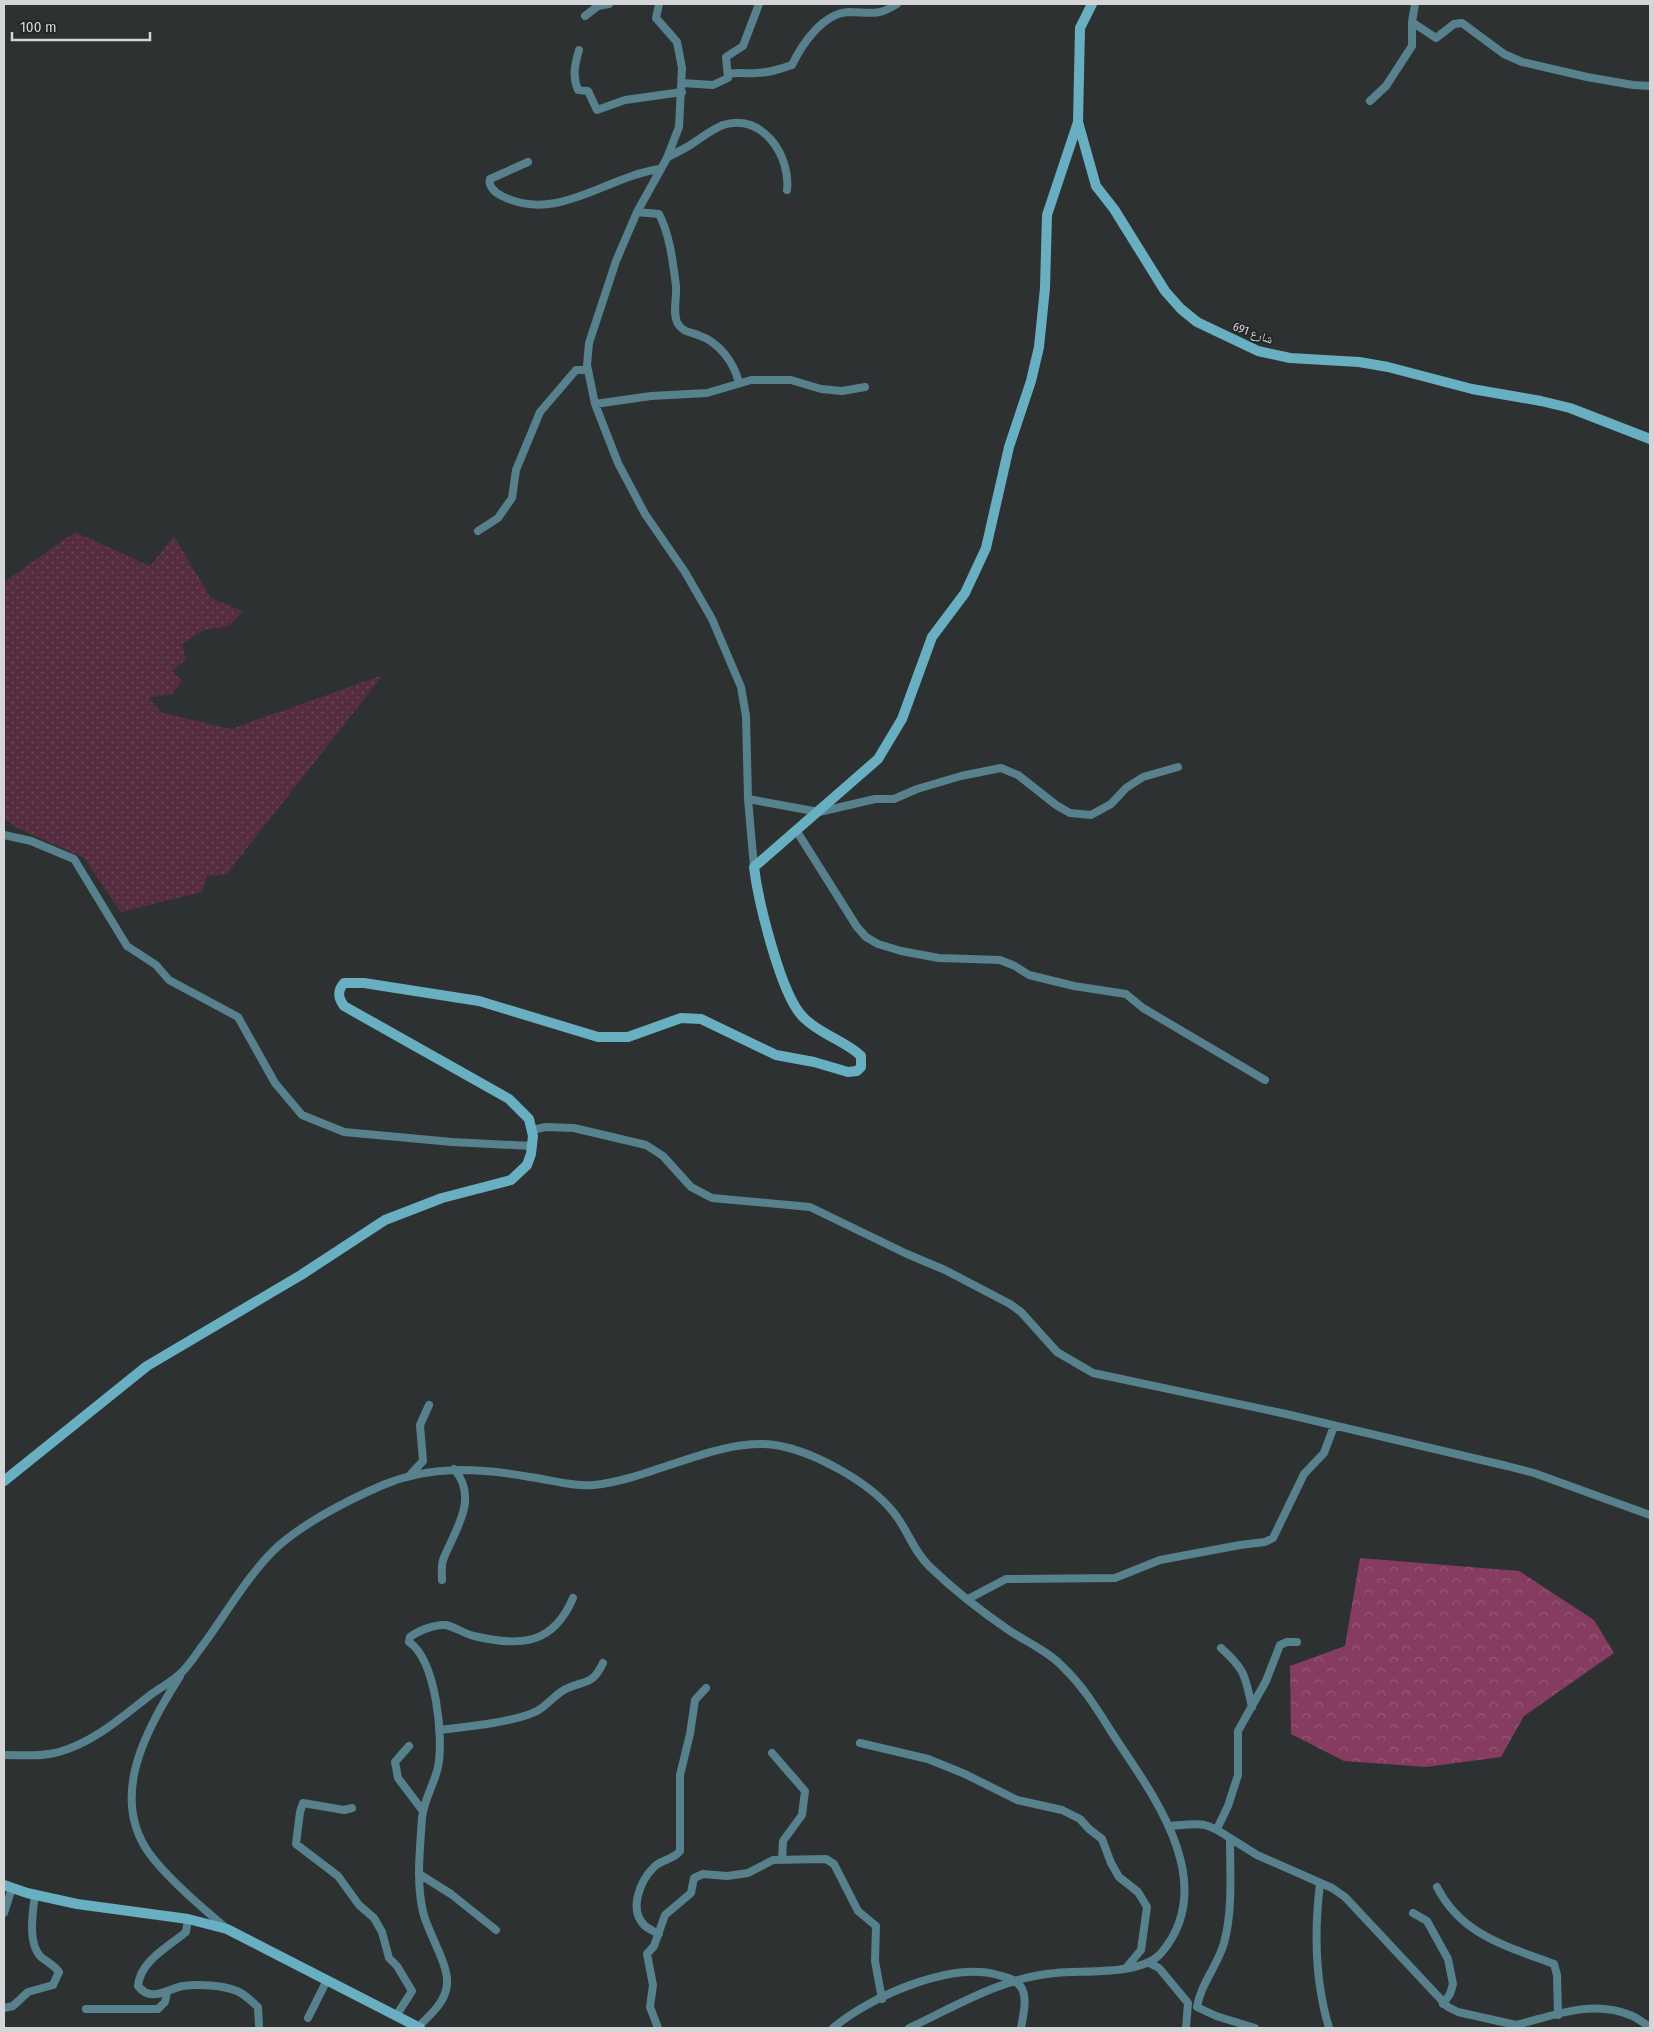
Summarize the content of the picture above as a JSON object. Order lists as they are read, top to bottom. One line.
{"streets":{"street":["شارع 691"]},"scale_bar":"100 m"}
